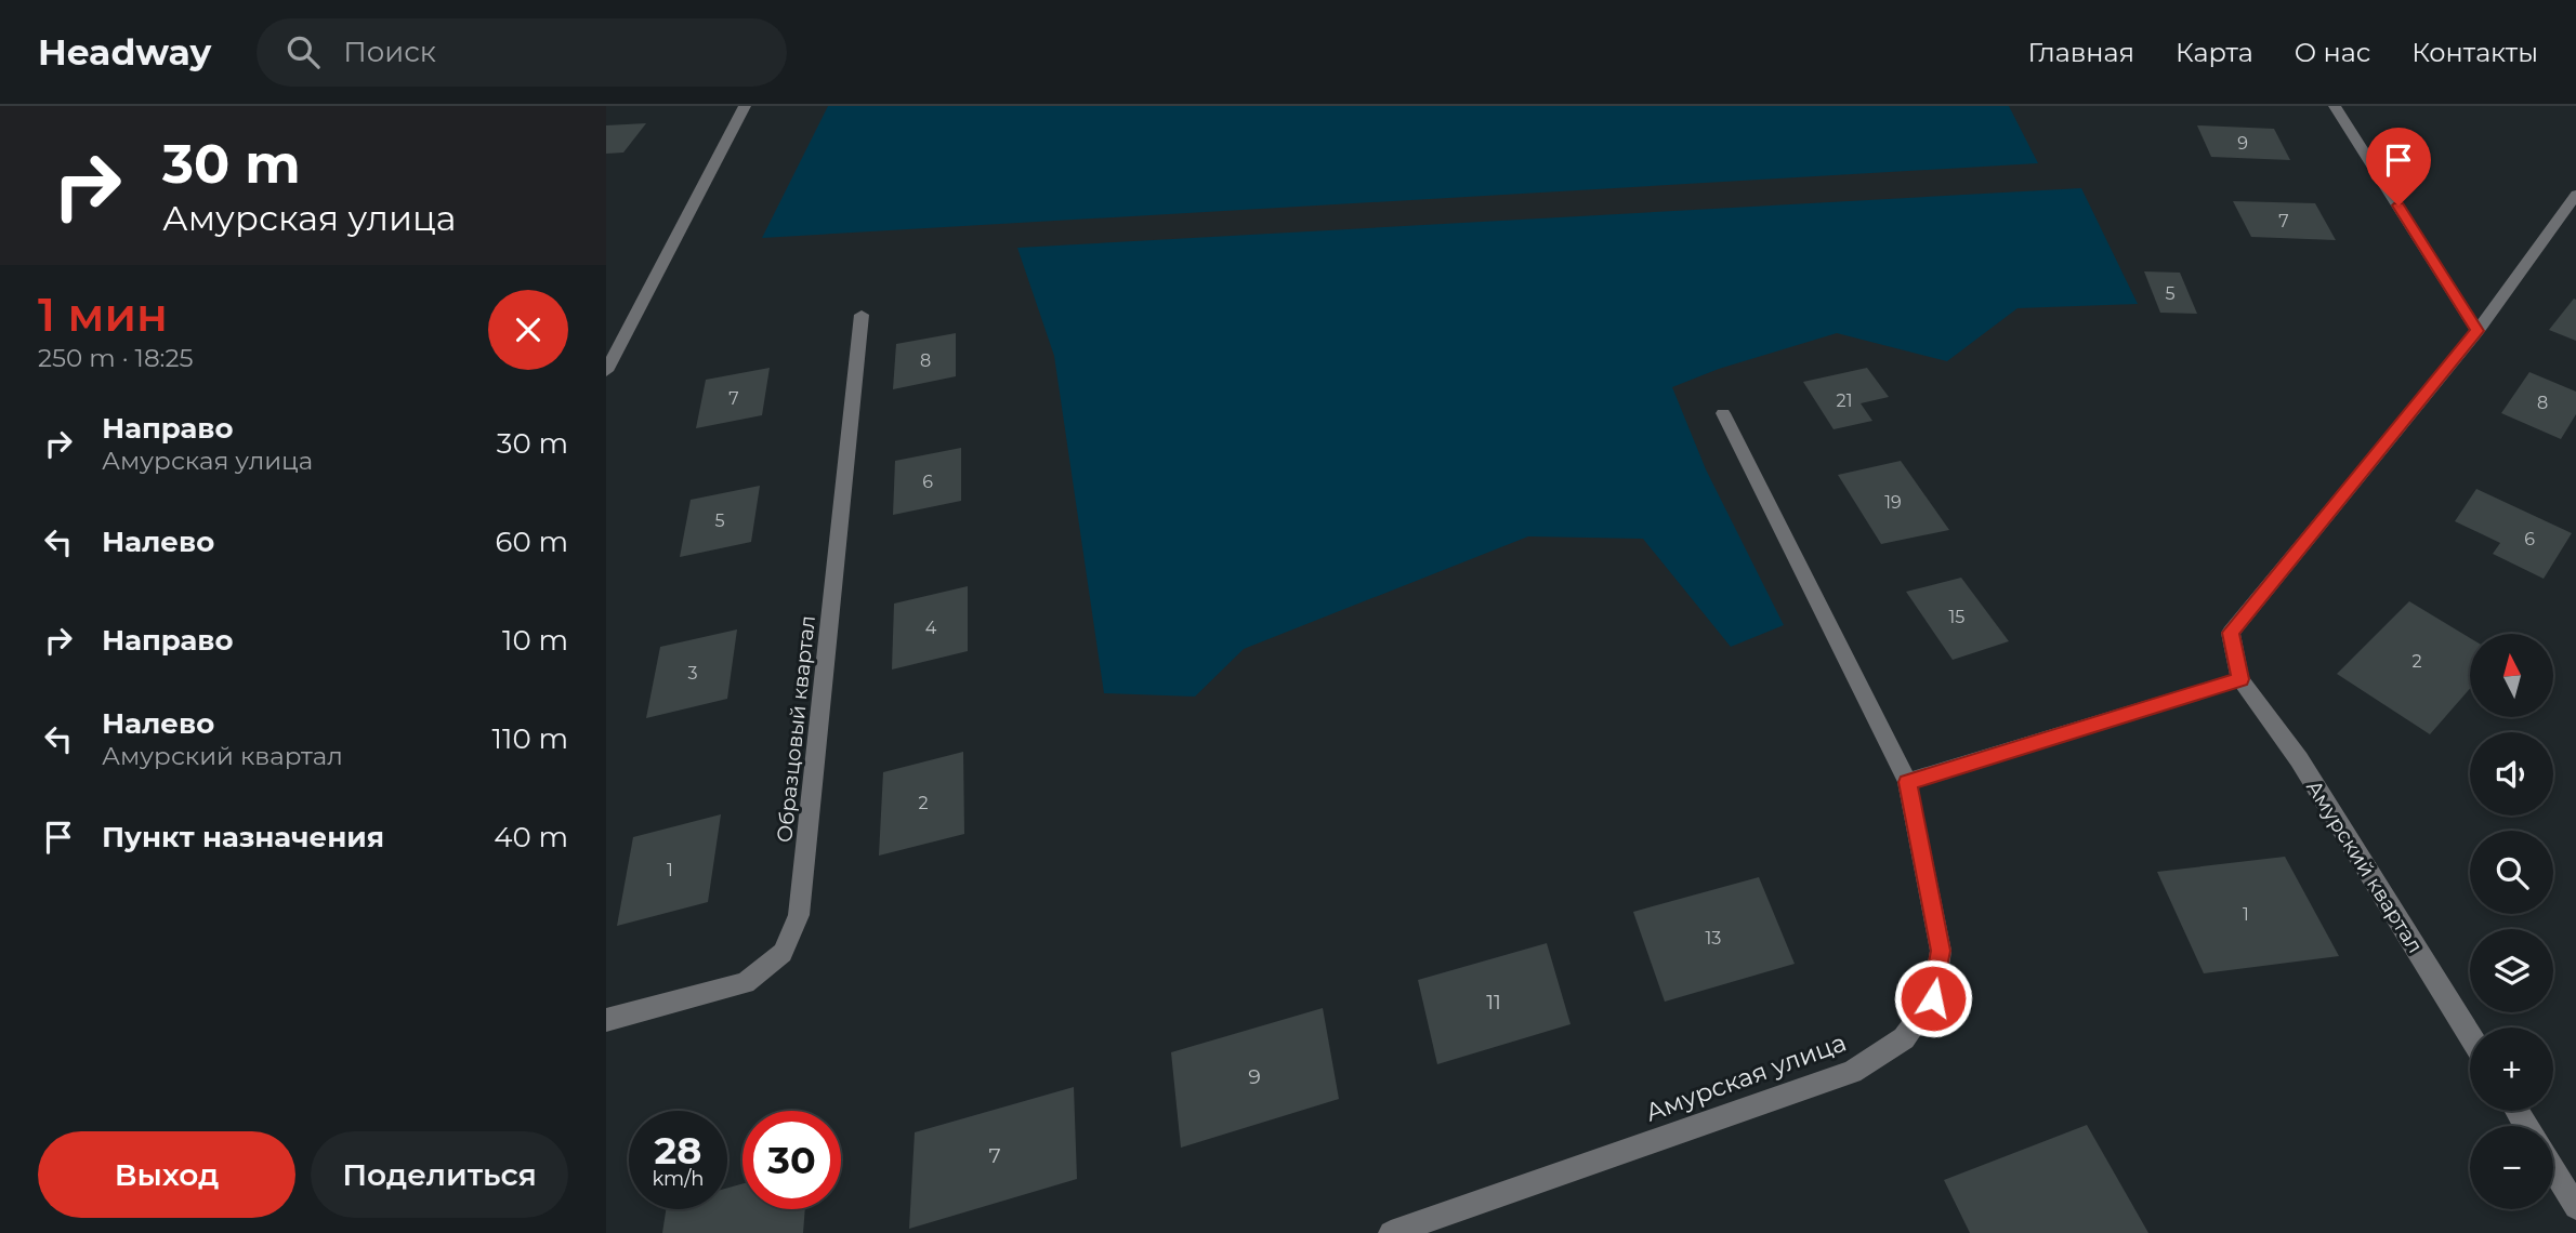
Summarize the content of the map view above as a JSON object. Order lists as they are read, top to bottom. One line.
{"streets":{"street":["Образцовый квартал","Амурский квартал","Амурская улица"]},"house_numbers":["9","7","5","8","7","21","8","6","19","5","6","15","4","2","3","2","1","1","13","11","9","7"],"north":"top","page":{"header":"Headway","search":"Поиск","nav":["Главная","Карта","О нас","Контакты"],"turn":["30 m","Амурская улица"],"heading":["1 мин","250 m · 18:25"],"list":[{"name":"Направо","note":"Амурская улица","value":"30 m"},{"name":"Налево","value":"60 m"},{"name":"Направо","value":"10 m"},{"name":"Налево","note":"Амурский квартал","value":"110 m"},{"name":"Пункт назначения","value":"40 m"}],"map_buttons":["+","−"],"speed":"28 km/h","limit":"30","buttons":["Выход","Поделиться"]}}
